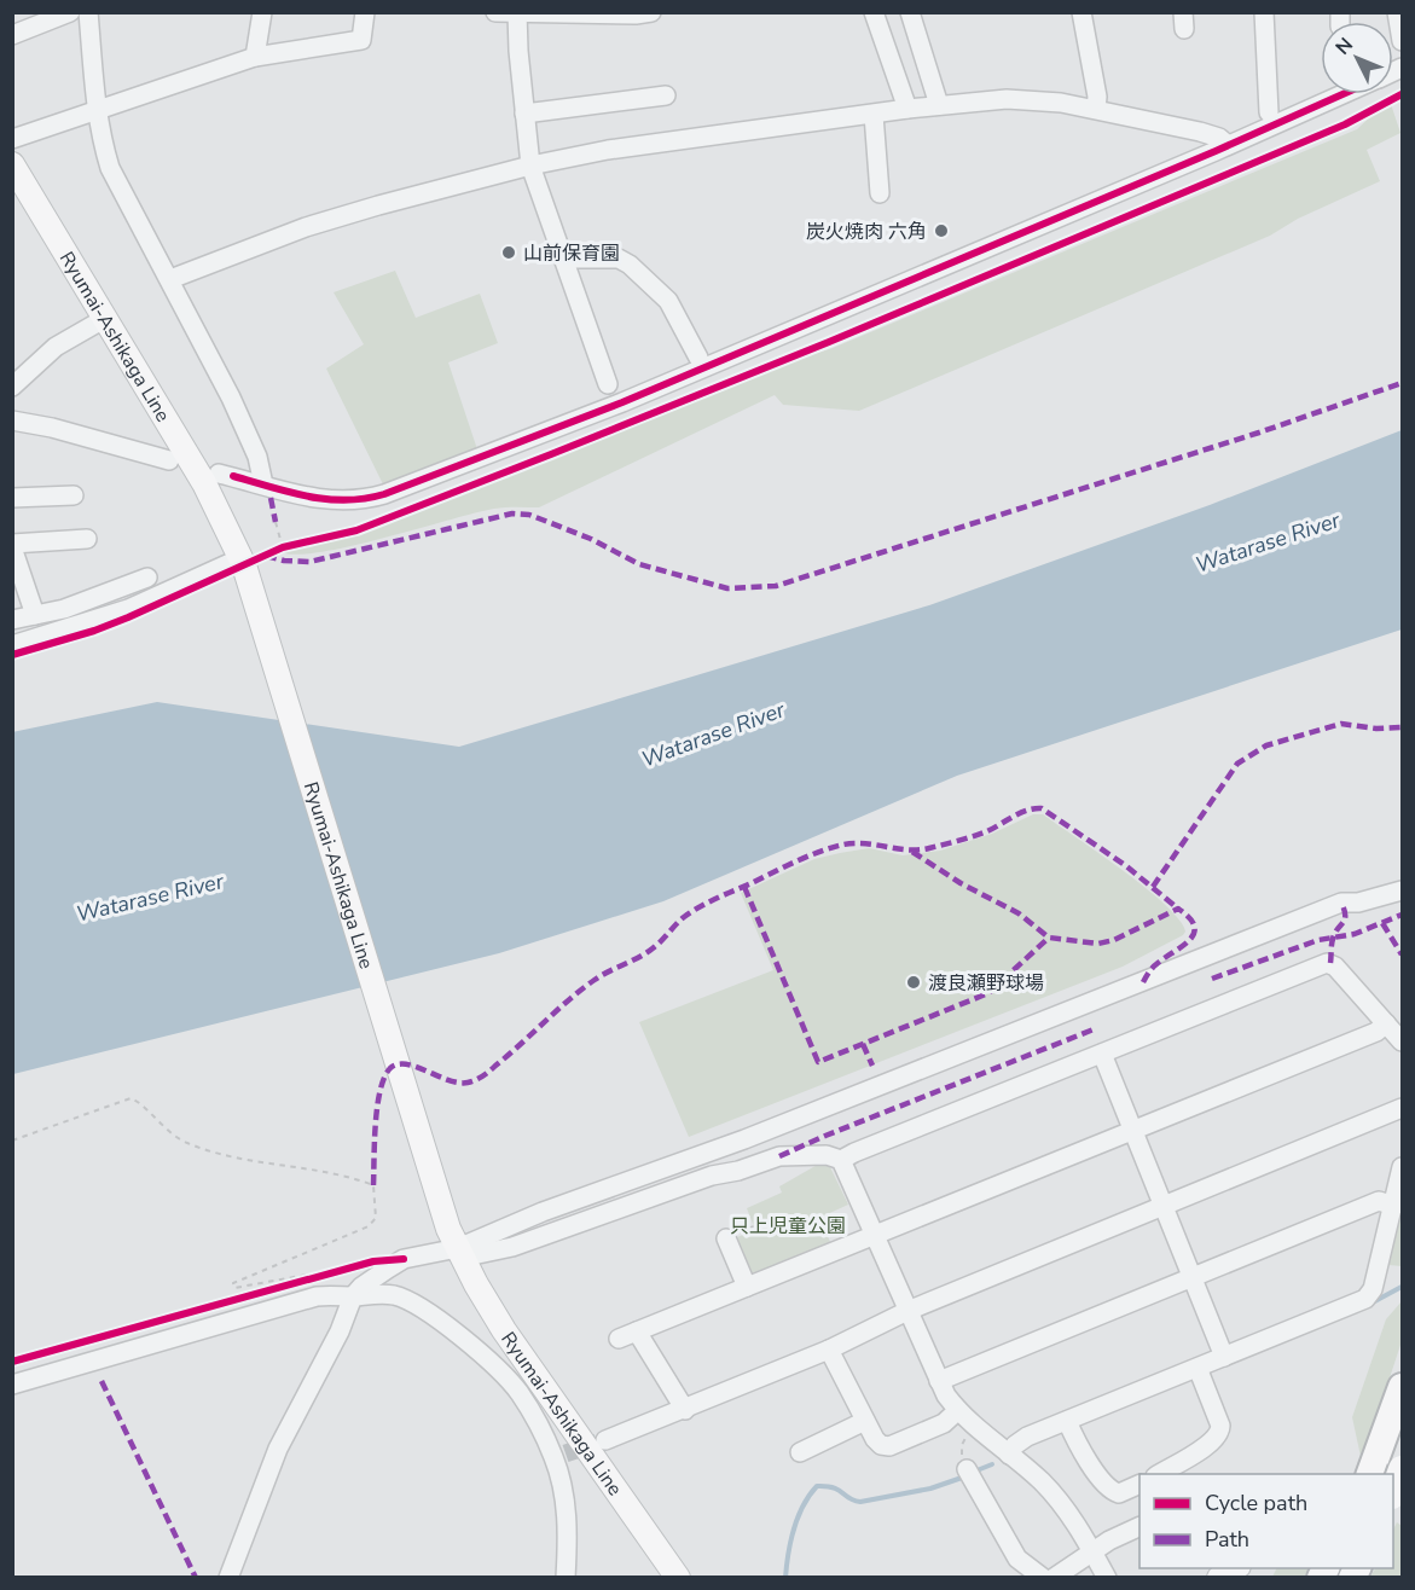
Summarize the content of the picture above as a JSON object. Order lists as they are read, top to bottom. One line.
{"streets":{"main road":["Ryumai-Ashikaga Line"]},"water":["Watarase River"],"parks":["只上児童公園"],"places":["炭火焼肉 六角","山前保育園","渡良瀬野球場"],"legend":["Cycle path","Path"],"north":"top left"}
